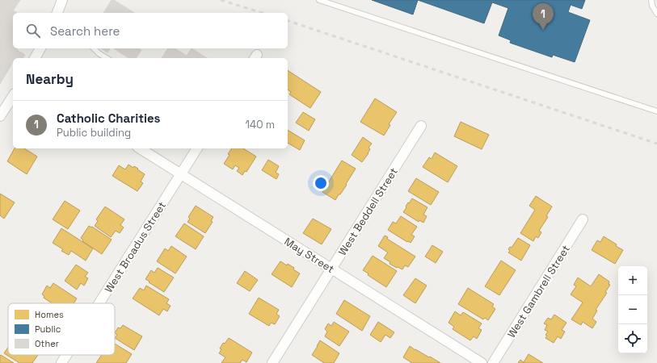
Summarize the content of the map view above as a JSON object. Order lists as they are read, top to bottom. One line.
{"streets":{"street":["West Beddell Street","West Broadus Street","May Street","West Gambrell Street"]},"crossings":[["West Beddell Street","May Street"],["West Broadus Street","May Street"]],"legend":["Homes","Public","Other"],"page":{"pins":"1","search":"Search here","heading":"Nearby","list":[{"mark":"1","name":"Catholic Charities","note":"Public building","value":"140 m"}],"map_buttons":["+","−"]}}
